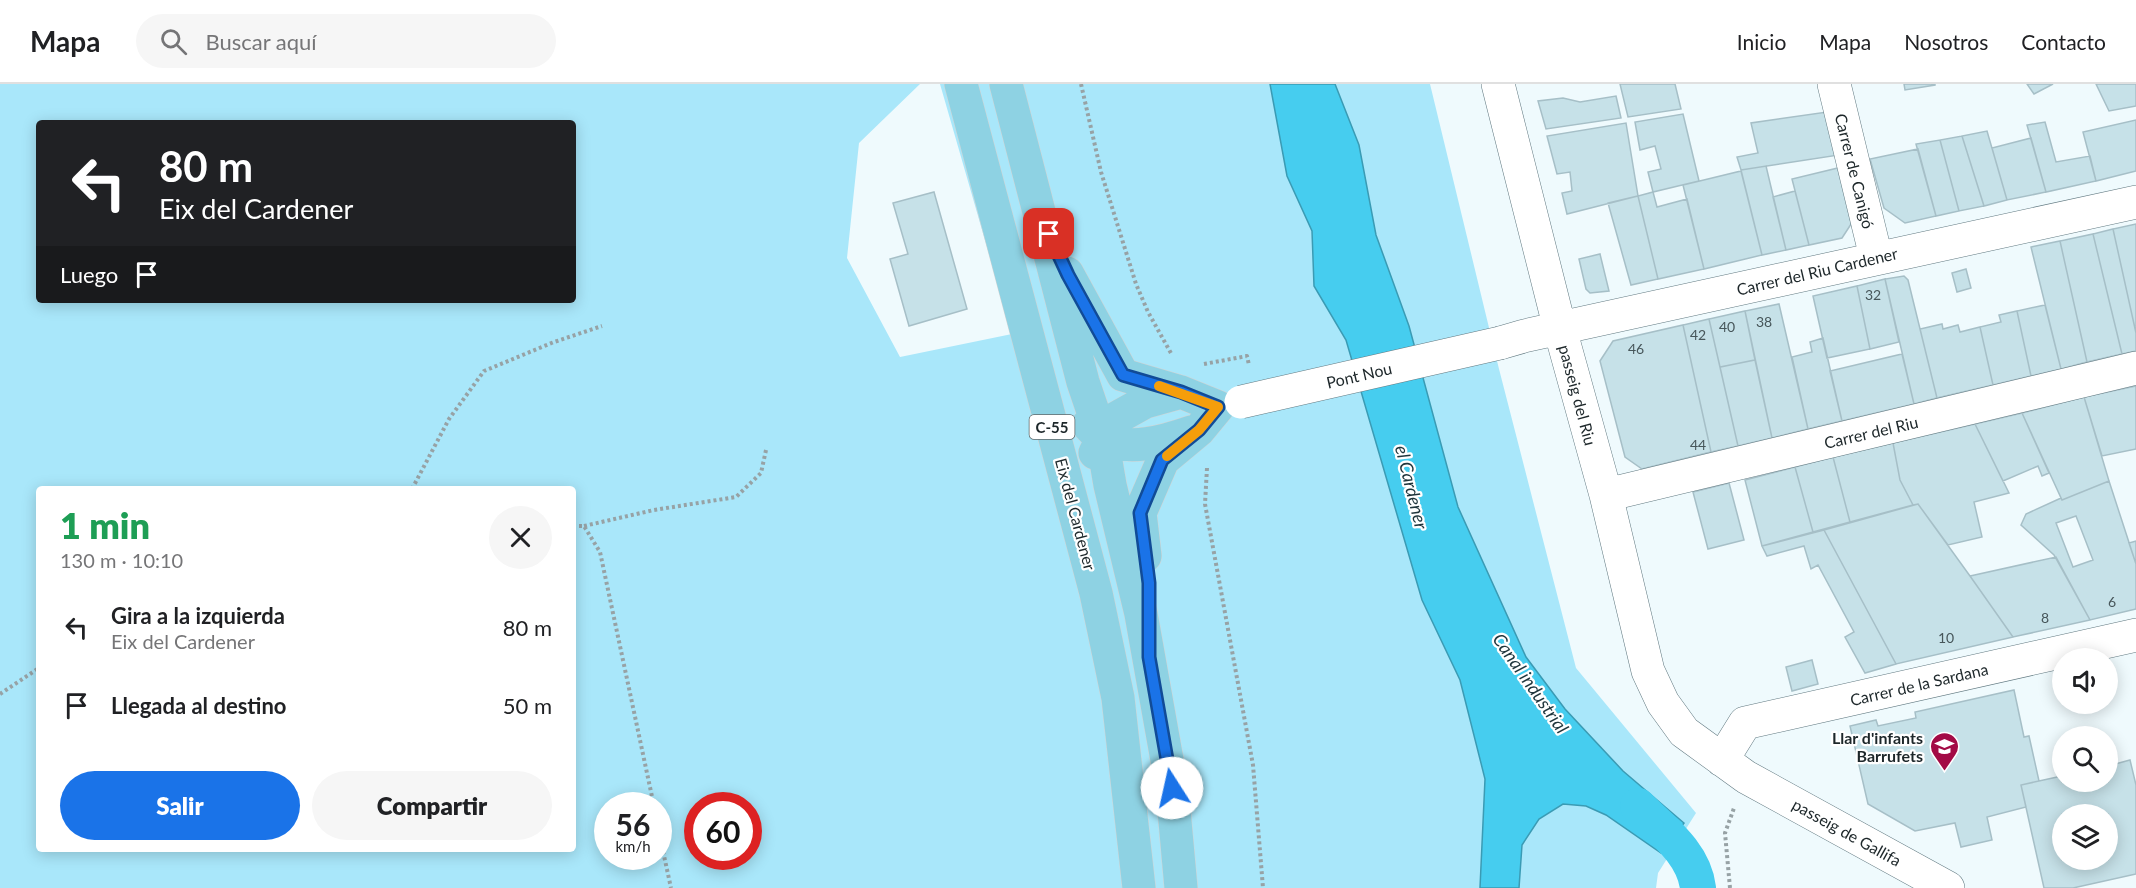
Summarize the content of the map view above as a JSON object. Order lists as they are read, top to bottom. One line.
{"streets":{"main road":["C-55","Eix del Cardener"],"street":["Carrer de Canigó","Carrer del Riu Cardener","Pont Nou","passeig del Riu","Carrer del Riu","Carrer de la Sardana","passeig de Gallifa"]},"crossings":[["Carrer de Canigó","Carrer del Riu Cardener"],["Carrer del Riu Cardener","Pont Nou"],["Carrer del Riu Cardener","passeig del Riu"],["Pont Nou","C-55"],["Pont Nou","Eix del Cardener"],["passeig del Riu","Carrer del Riu"],["passeig del Riu","passeig de Gallifa"],["C-55","Eix del Cardener"],["Carrer de la Sardana","passeig de Gallifa"]],"water":["el Cardener","Canal industrial"],"places":{"school or university":["Llar d'infants Barrufets"]},"house_numbers":["32","38","40","42","46","44","6","8","10"],"page":{"header":"Mapa","search":"Buscar aquí","nav":["Inicio","Mapa","Nosotros","Contacto"],"turn":["80 m","Eix del Cardener"],"then":"Luego","heading":["1 min","130 m · 10:10"],"list":[{"name":"Gira a la izquierda","note":"Eix del Cardener","value":"80 m"},{"name":"Llegada al destino","value":"50 m"}],"buttons":["Salir","Compartir"],"speed":"56 km/h","limit":"60"}}
